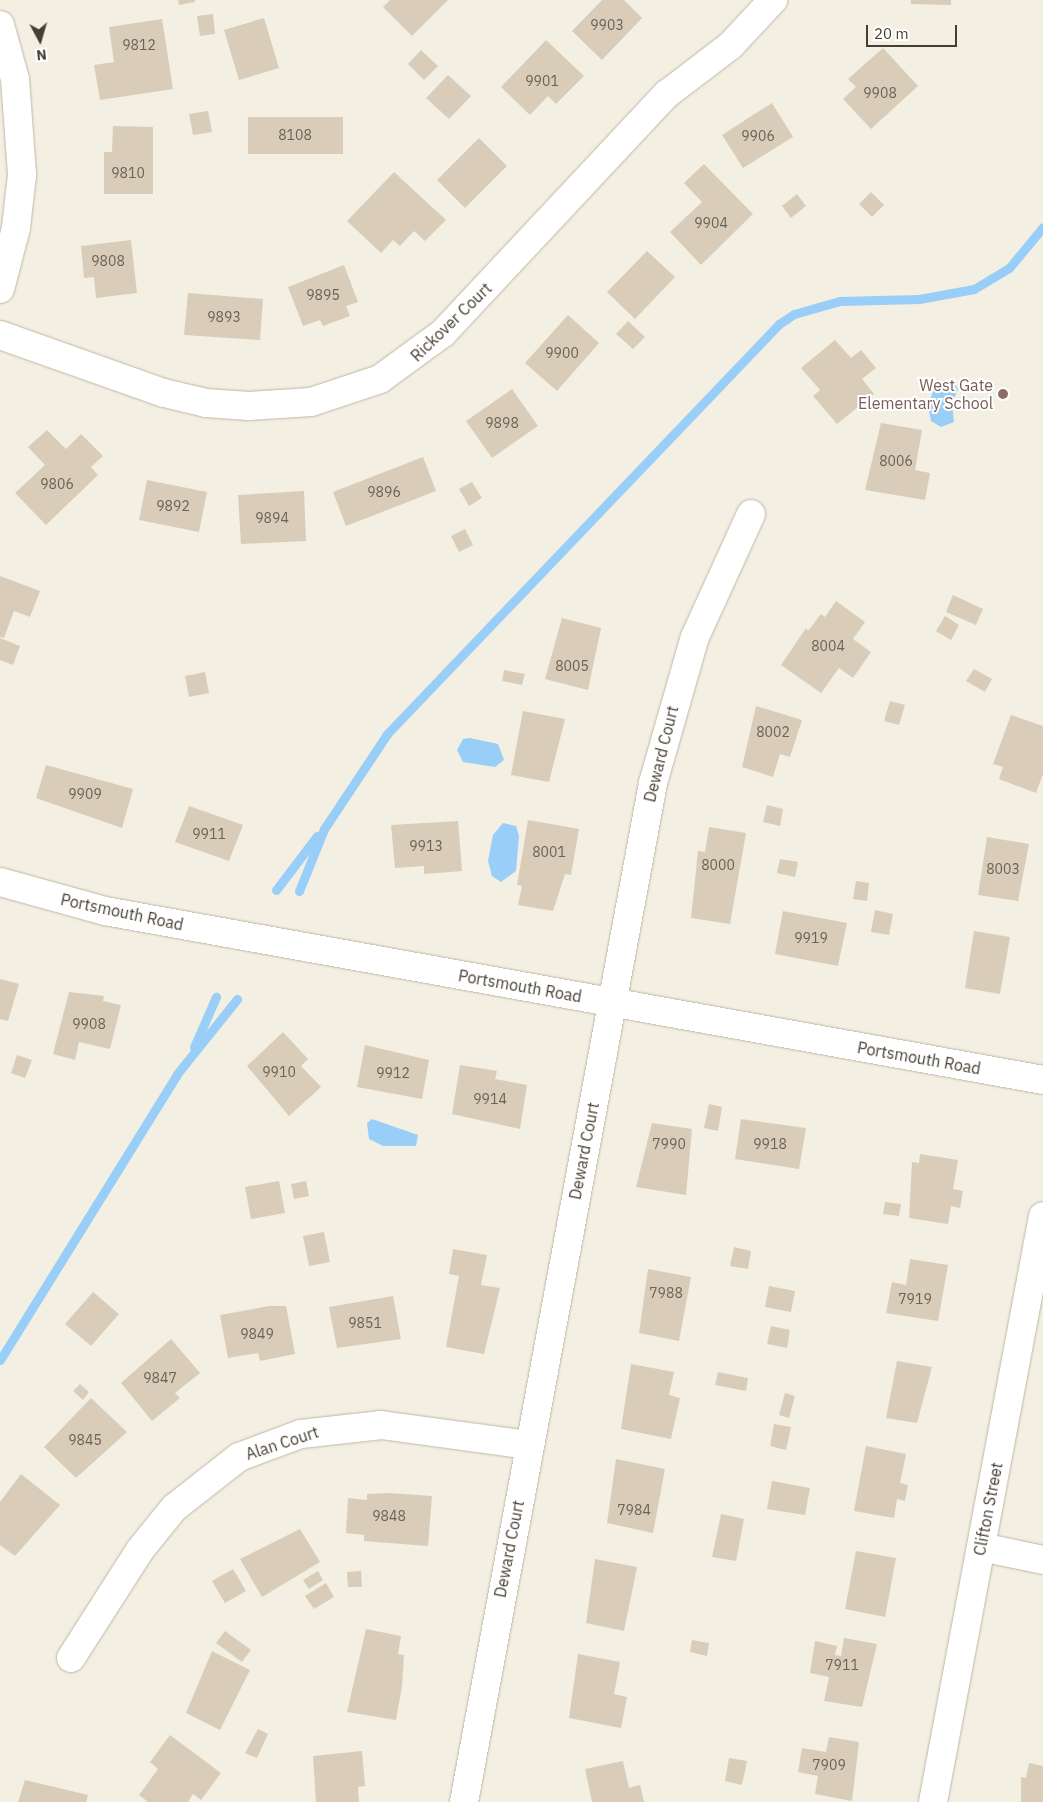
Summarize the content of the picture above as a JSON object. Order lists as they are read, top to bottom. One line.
{"streets":{"street":["Rickover Court","Deward Court","Portsmouth Road","Alan Court","Clifton Street"]},"crossings":[["Deward Court","Portsmouth Road"],["Deward Court","Alan Court"]],"places":["West Gate Elementary School"],"house_numbers":["9903","9812","9901","9908","8108","9906","9810","9904","9808","9895","9893","9900","9898","8006","9806","9896","9892","9894","8004","8005","8002","9909","9911","9913","8001","8000","8003","9919","9908","9910","9912","9914","7990","9918","7988","7919","9851","9849","9847","9845","7984","9848","7911","7909"],"scale_bar":"20 m","north":"bottom"}
